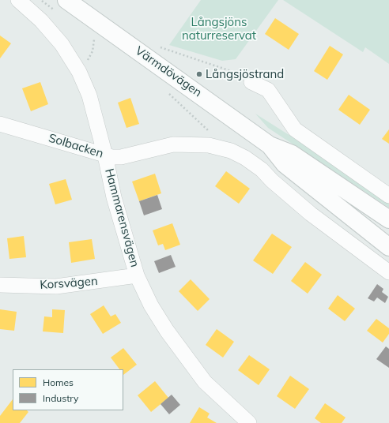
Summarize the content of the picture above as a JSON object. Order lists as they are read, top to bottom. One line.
{"streets":{"main road":["Värmdövägen"],"street":["Solbacken","Hammarensvägen","Korsvägen"]},"crossings":[["Solbacken","Hammarensvägen"],["Hammarensvägen","Korsvägen"]],"parks":["Långsjöns naturreservat"],"places":["Långsjöstrand"],"legend":["Homes","Industry"]}
